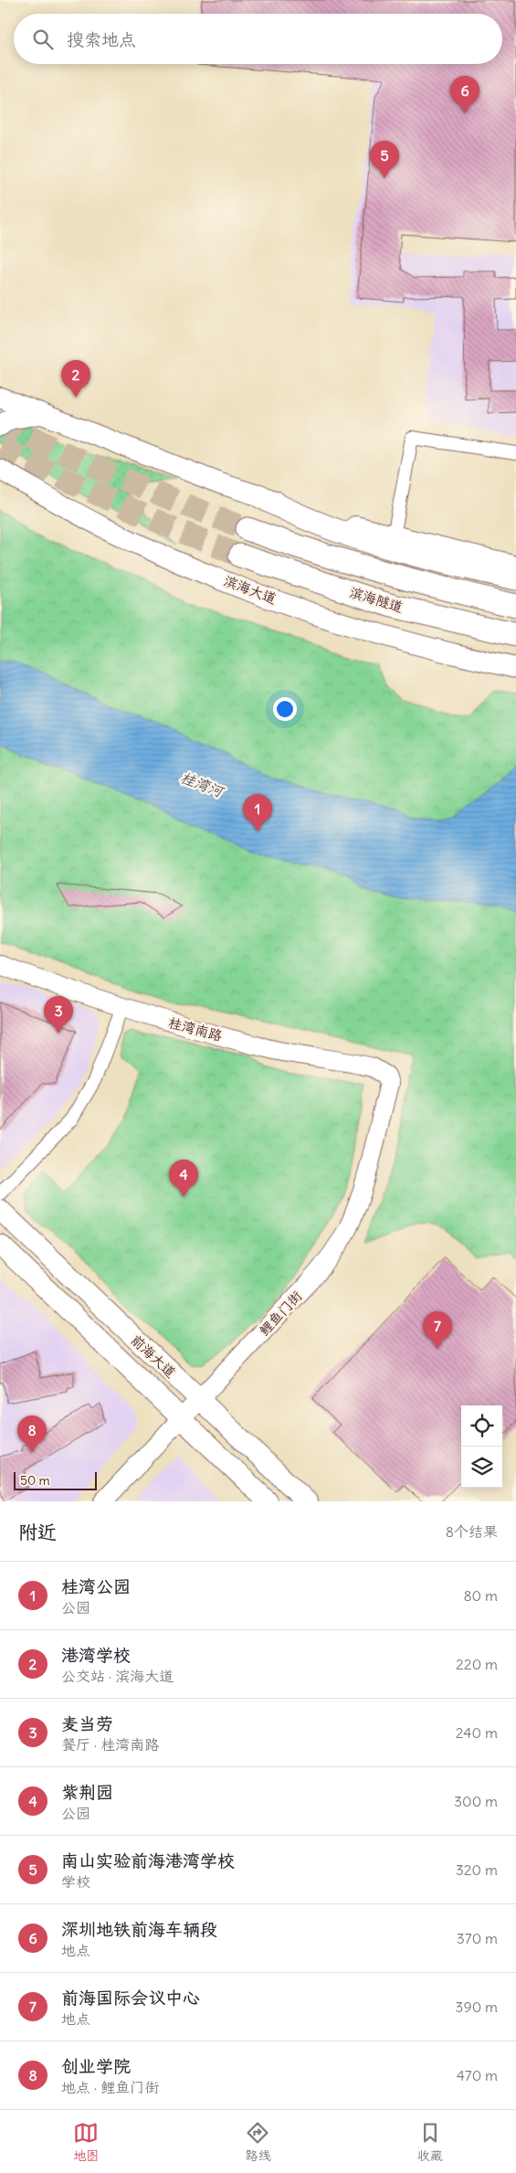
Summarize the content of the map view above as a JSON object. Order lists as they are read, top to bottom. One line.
{"streets":{"highway":["滨海隧道"],"main road":["滨海大道","前海大道"],"street":["桂湾南路","鲤鱼门街"]},"crossings":[["桂湾南路","鲤鱼门街"],["鲤鱼门街","前海大道"]],"water":["桂湾河"],"scale_bar":"50 m","page":{"search":"搜索地点","pins":["6","5","2","1","3","4","7","8"],"scale":"50 m","heading":["附近","8个结果"],"list":[{"mark":"1","name":"桂湾公园","note":"公园","value":"80 m"},{"mark":"2","name":"港湾学校","note":"公交站 · 滨海大道","value":"220 m"},{"mark":"3","name":"麦当劳","note":"餐厅 · 桂湾南路","value":"240 m"},{"mark":"4","name":"紫荆园","note":"公园","value":"300 m"},{"mark":"5","name":"南山实验前海港湾学校","note":"学校","value":"320 m"},{"mark":"6","name":"深圳地铁前海车辆段","note":"地点","value":"370 m"},{"mark":"7","name":"前海国际会议中心","note":"地点","value":"390 m"},{"mark":"8","name":"创业学院","note":"地点 · 鲤鱼门街","value":"470 m"}],"nav":["地图","路线","收藏"]}}
